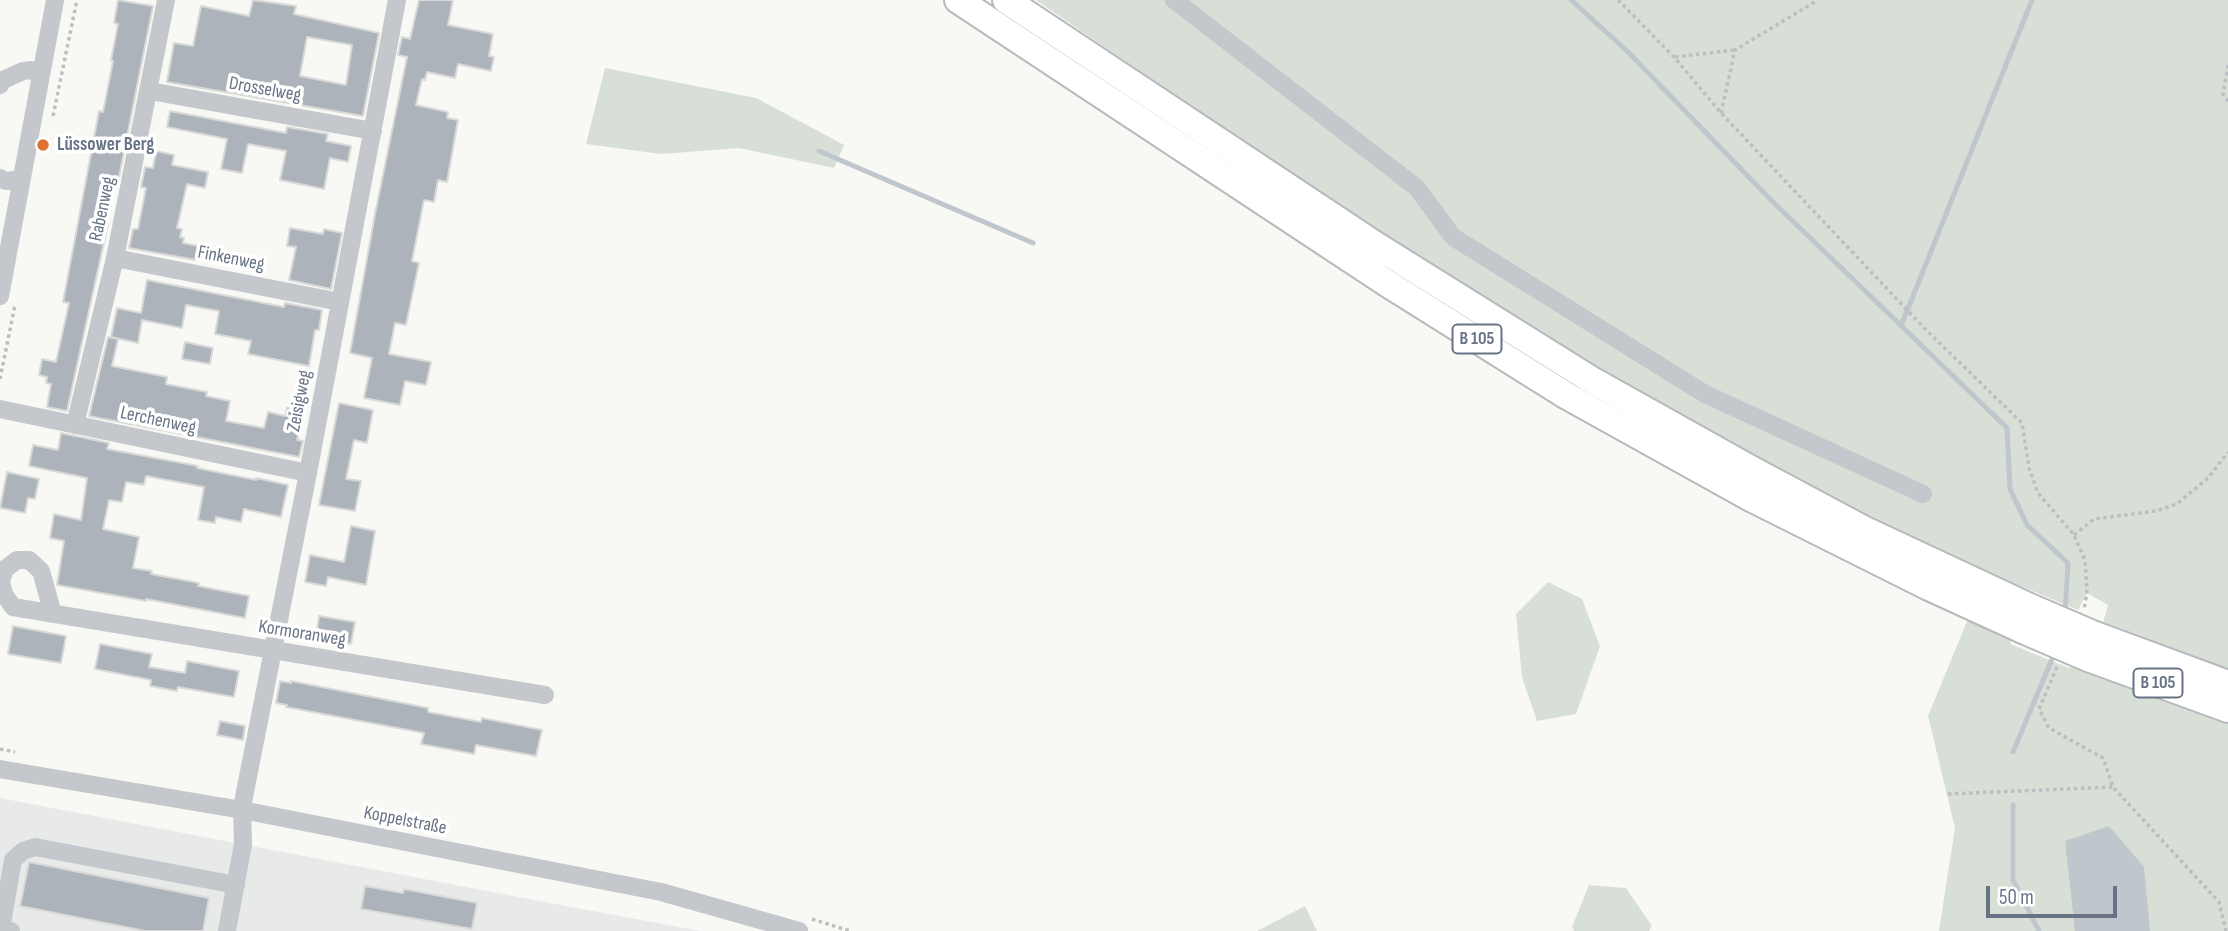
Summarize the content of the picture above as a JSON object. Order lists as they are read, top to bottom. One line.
{"streets":{"highway":["B 105"],"street":["Drosselweg","Rabenweg","Finkenweg","Zeisigweg","Lerchenweg","Kormoranweg","Koppelstraße"]},"crossings":[["Drosselweg","Rabenweg"],["Drosselweg","Zeisigweg"],["Rabenweg","Finkenweg"],["Rabenweg","Lerchenweg"],["Finkenweg","Zeisigweg"],["Zeisigweg","Lerchenweg"],["Zeisigweg","Kormoranweg"],["Zeisigweg","Koppelstraße"]],"places":["Lüssower Berg"],"scale_bar":"50 m"}
